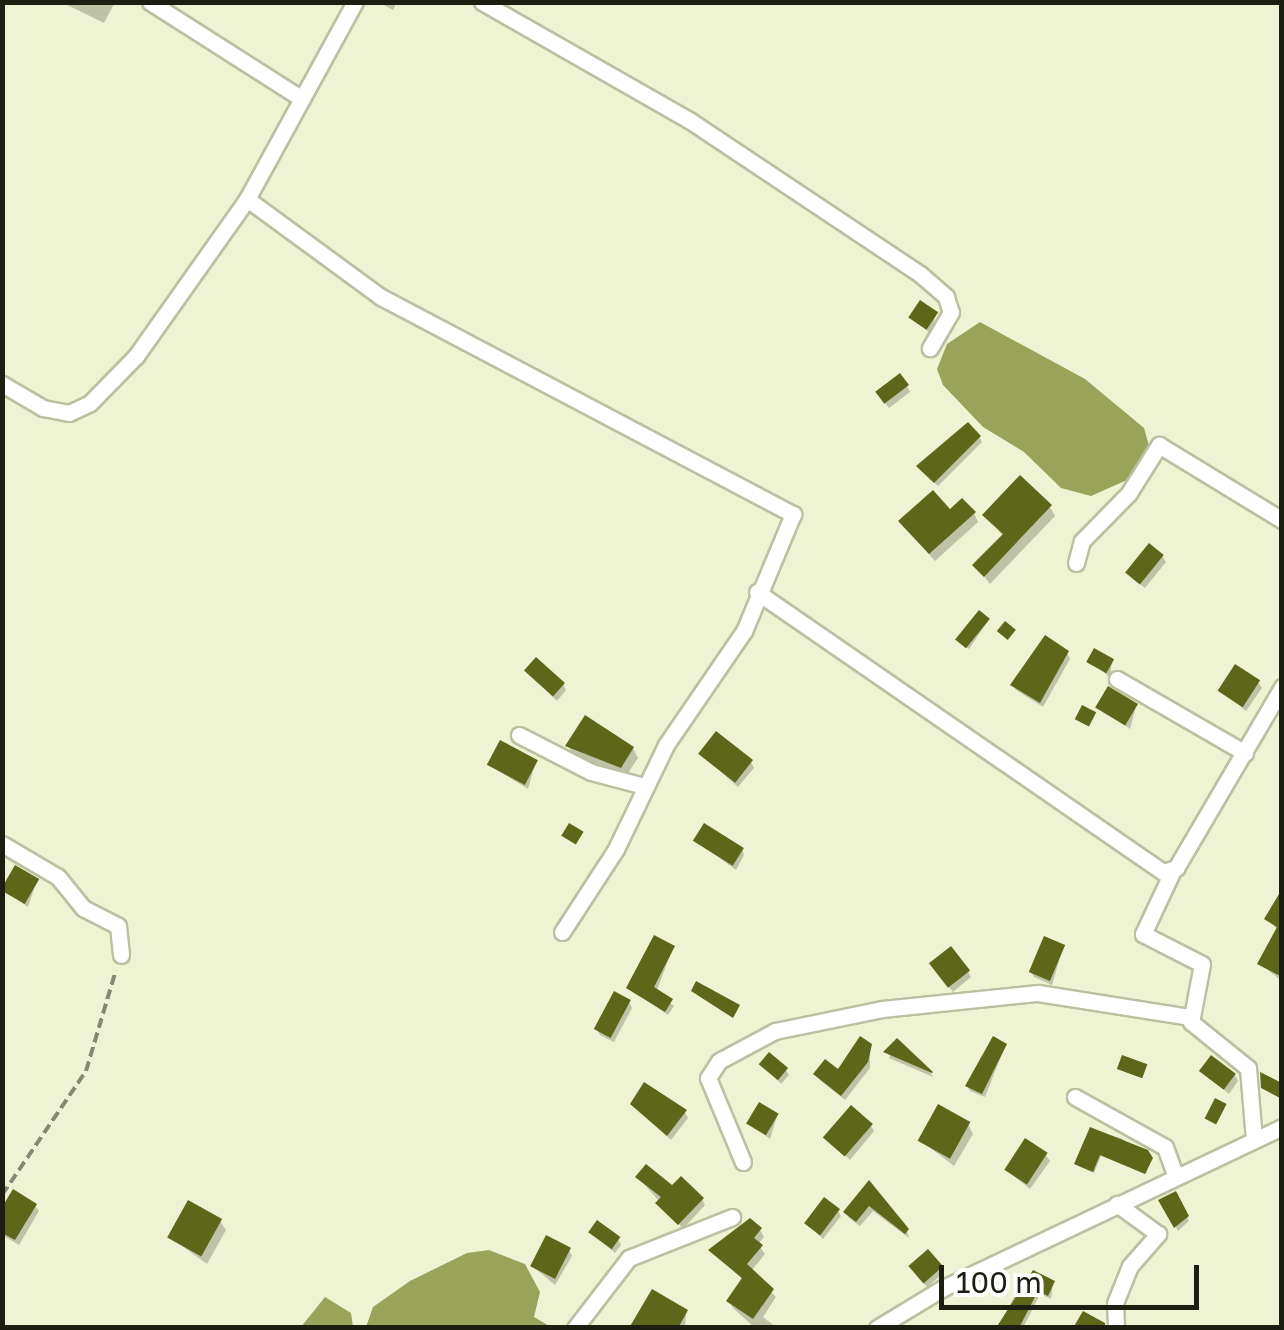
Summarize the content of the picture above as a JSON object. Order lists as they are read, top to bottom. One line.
{"scale_bar":"100 m"}
